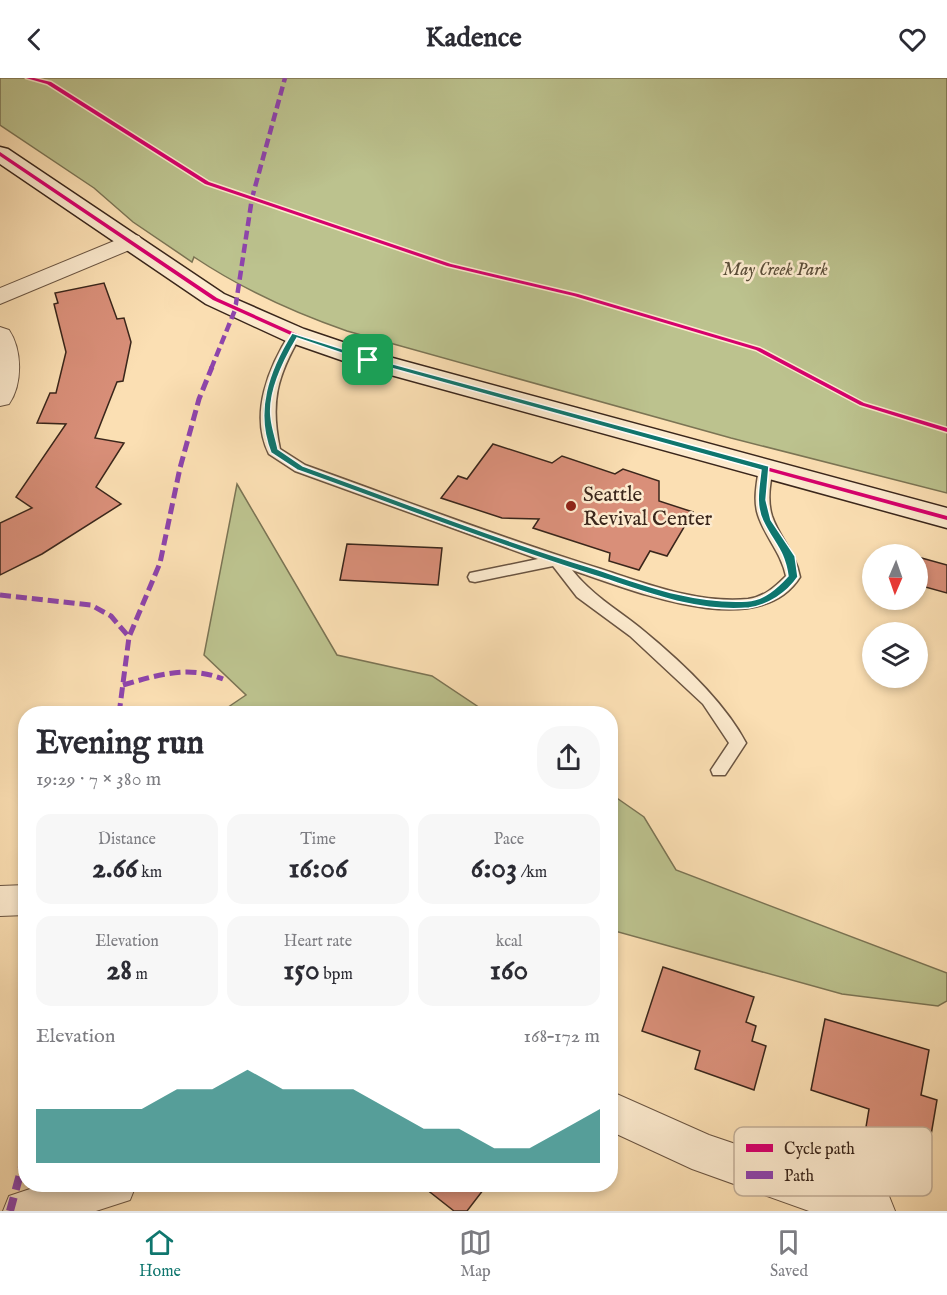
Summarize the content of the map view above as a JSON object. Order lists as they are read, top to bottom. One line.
{"parks":["May Creek Park"],"places":["Seattle Revival Center"],"legend":["Cycle path","Path"],"north":"bottom","page":{"header":"Kadence","heading":["Evening run","19:29 · 7 × 380 m"],"stats":[["Distance","2.66 km"],["Time","16:06"],["Pace","6:03 /km"],["Elevation","28 m"],["Heart rate","150 bpm"],["kcal","160"]],"chart":["Elevation","168–172 m"],"tabs":["Home","Map","Saved"]}}
